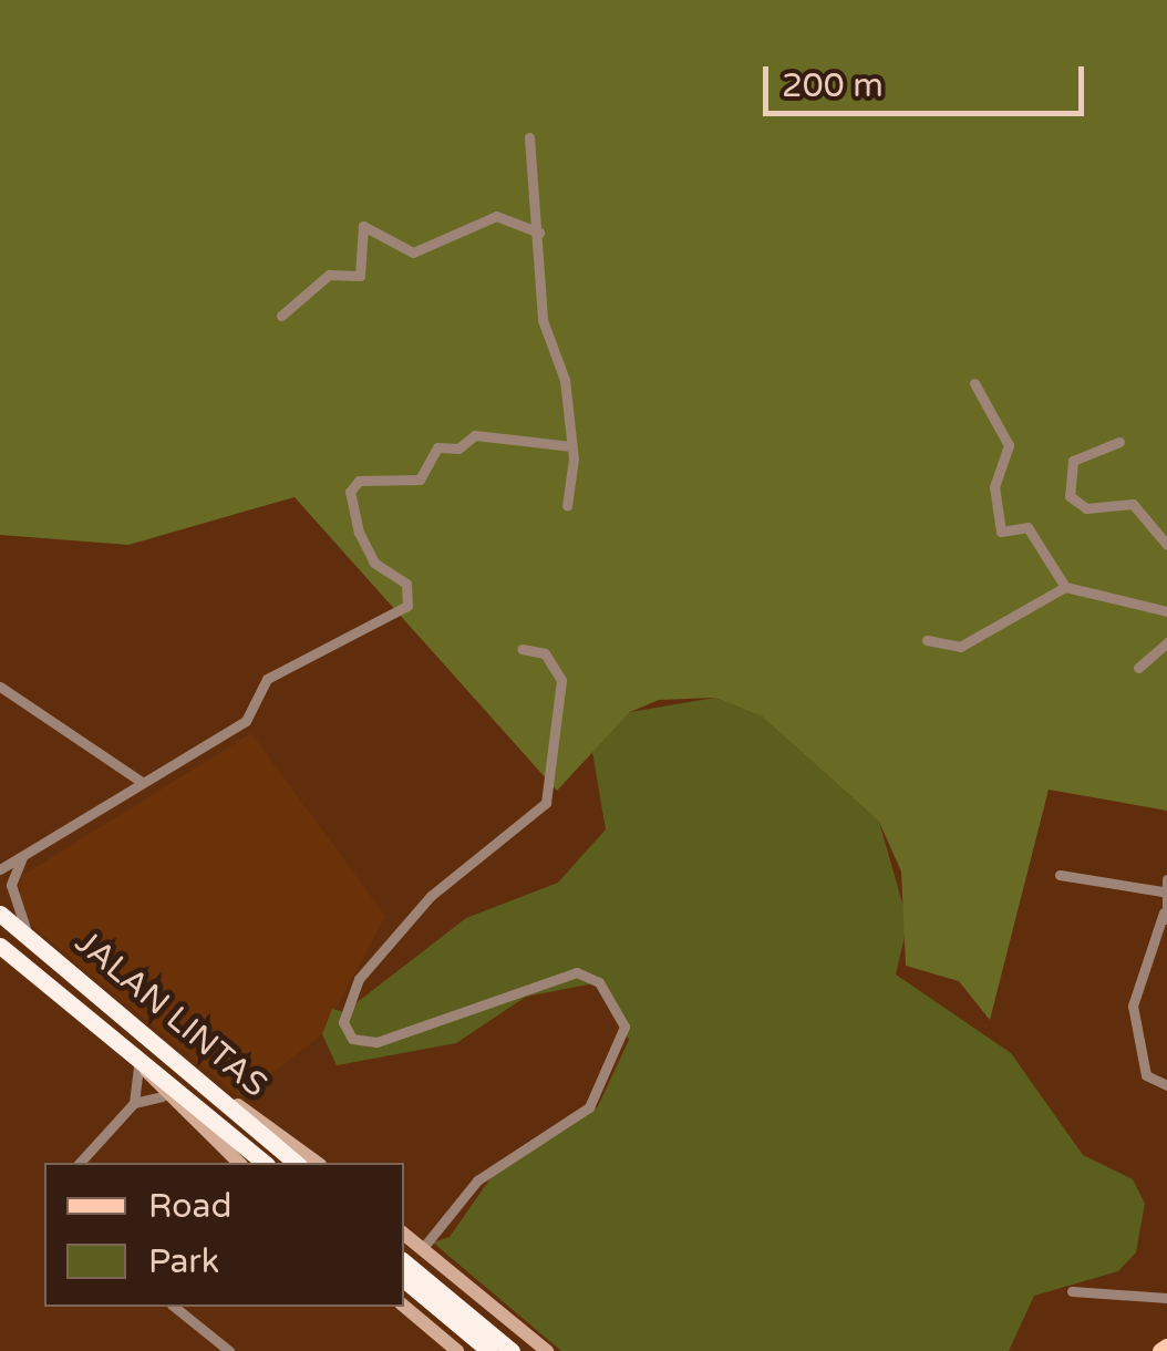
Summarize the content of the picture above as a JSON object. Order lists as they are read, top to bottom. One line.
{"streets":{"highway":["JALAN LINTAS"]},"legend":["Road","Park"],"scale_bar":"200 m"}
